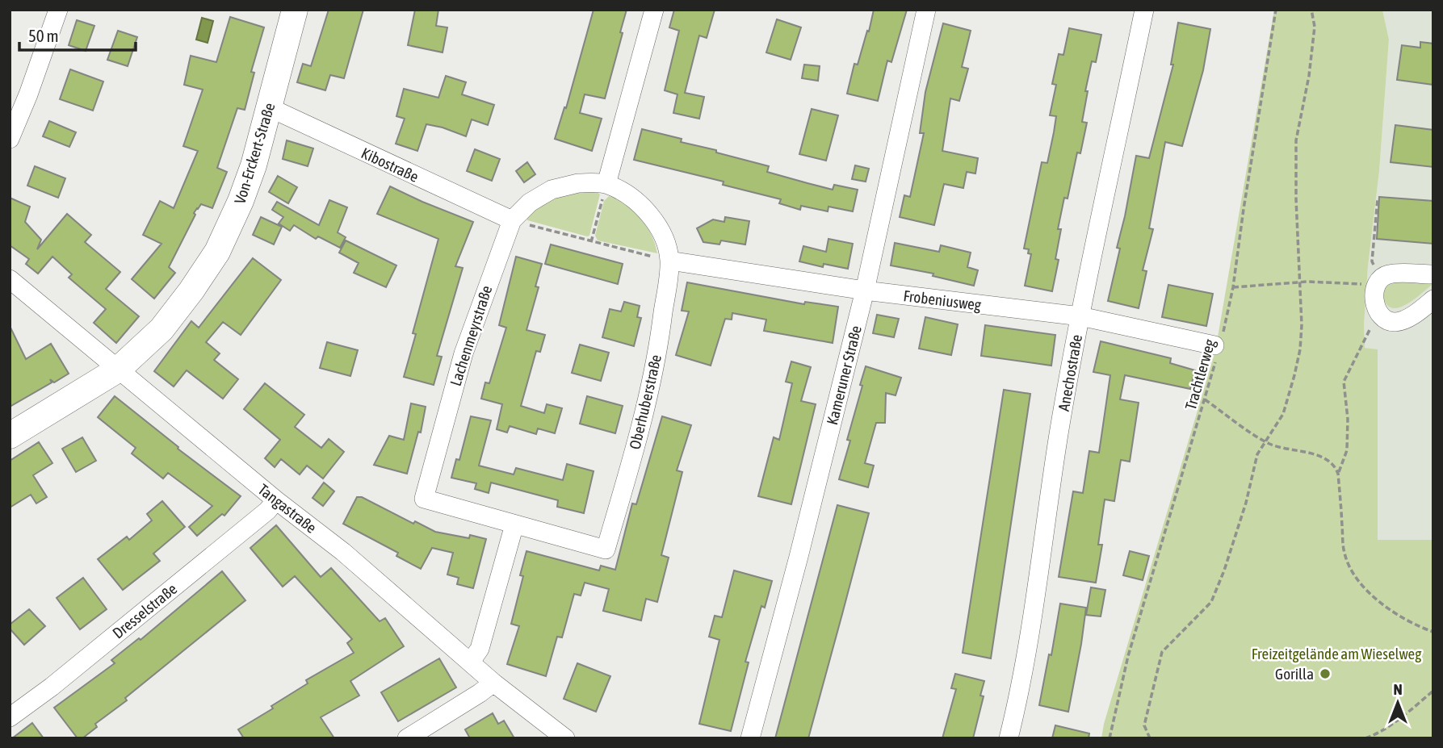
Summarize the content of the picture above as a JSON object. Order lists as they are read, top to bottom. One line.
{"streets":{"street":["Von-Erckert-Straße","Kibostraße","Frobeniusweg","Lachenmeyrstraße","Anechostraße","Kameruner Straße","Oberhuberstraße","Tangastraße","Dresselstraße"],"path":["Trachtlerweg"]},"crossings":[["Von-Erckert-Straße","Kibostraße"],["Von-Erckert-Straße","Tangastraße"],["Kibostraße","Lachenmeyrstraße"],["Frobeniusweg","Anechostraße"],["Frobeniusweg","Trachtlerweg"],["Frobeniusweg","Kameruner Straße"],["Frobeniusweg","Oberhuberstraße"],["Lachenmeyrstraße","Oberhuberstraße"],["Tangastraße","Dresselstraße"]],"parks":["Freizeitgelände am Wieselweg"],"places":["Gorilla"],"scale_bar":"50 m","north":"top"}
